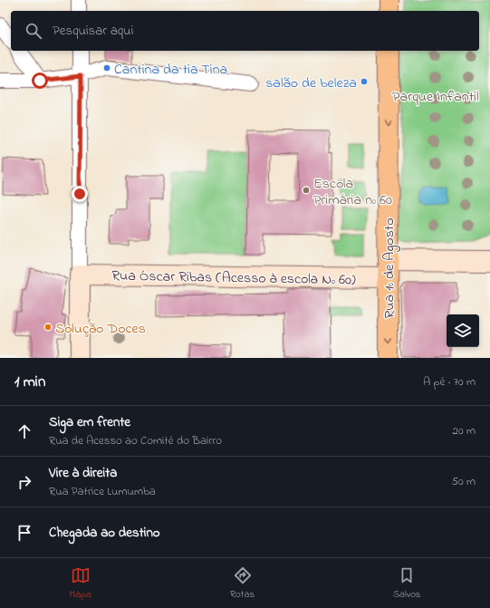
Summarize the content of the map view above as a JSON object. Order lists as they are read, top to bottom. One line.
{"streets":{"main road":["Rua 1º de Agosto"],"street":["Rua Óscar Ribas (Acesso à escola Nº 60)"]},"crossings":[["Rua 1º de Agosto","Rua Óscar Ribas (Acesso à escola Nº 60)"]],"one_way":["Rua 1º de Agosto"],"parks":["Parque Infantil"],"places":["Cantina da tia Tina","salão de beleza","Escola Primária nº 60","Solução Doces"],"page":{"search":"Pesquisar aqui","heading":["1 min","A pé · 70 m"],"list":[["Siga em frente","Rua de Acesso ao Comité do Bairro","20 m"],["Vire à direita","Rua Patrice Lumumba","50 m"],"Chegada ao destino"],"nav":["Mapa","Rotas","Salvos"]}}
